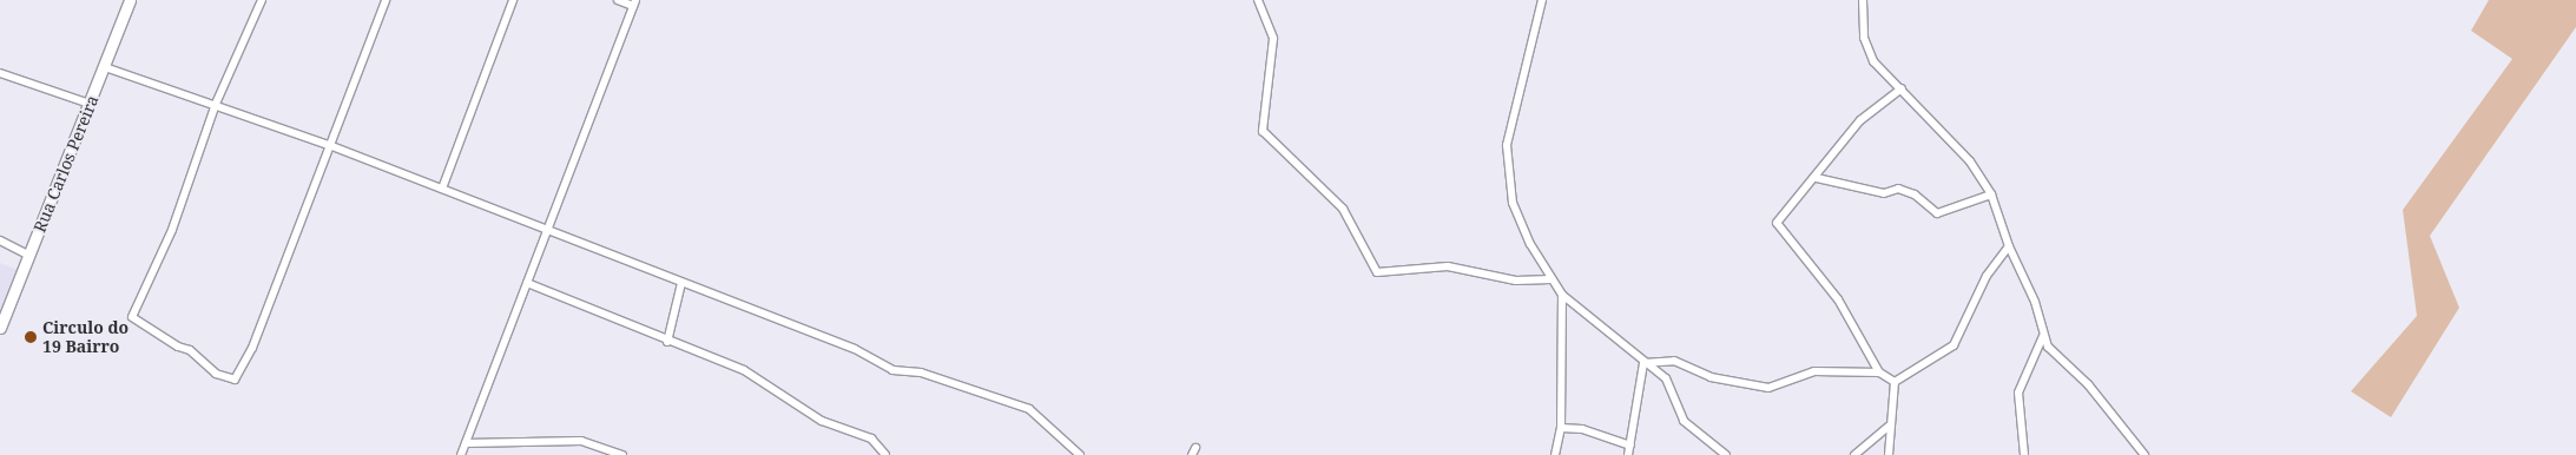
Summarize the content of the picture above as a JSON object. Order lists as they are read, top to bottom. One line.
{"streets":{"main road":["Rua Carlos Pereira"]},"places":["Circulo do 19 Bairro"]}
